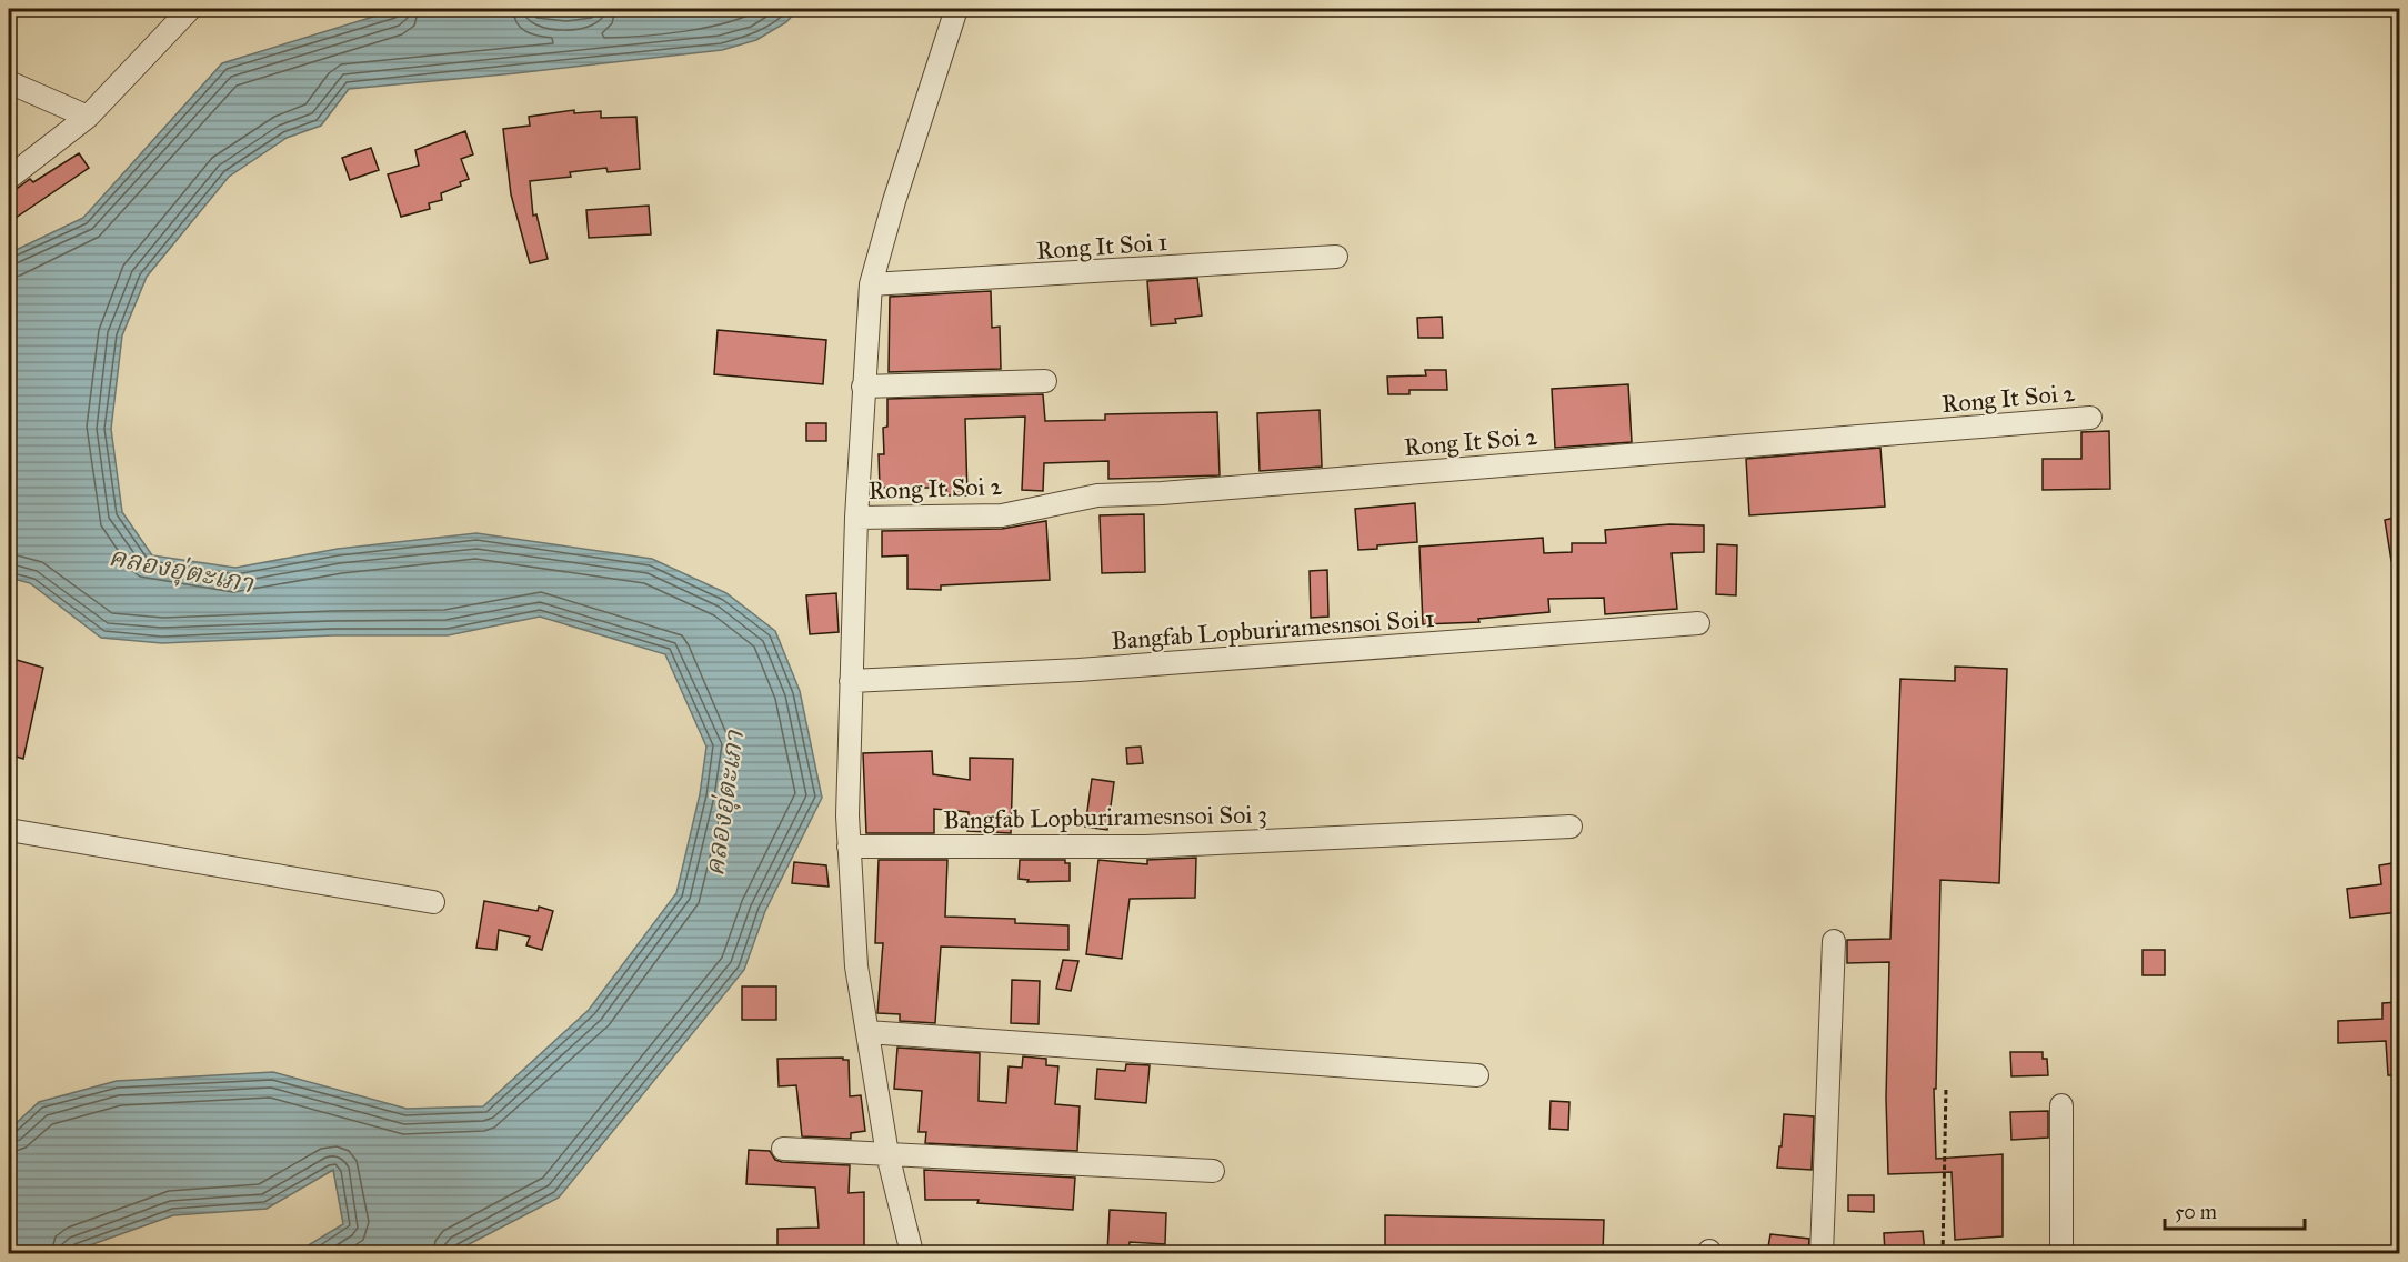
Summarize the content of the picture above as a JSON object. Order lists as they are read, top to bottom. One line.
{"streets":{"street":["Rong It Soi 1","Rong It Soi 2","Bangfab Lopburiramesnsoi Soi 1","Bangfab Lopburiramesnsoi Soi 3"]},"water":["คลองอุ่ตะเภา"],"scale_bar":"50 m"}
